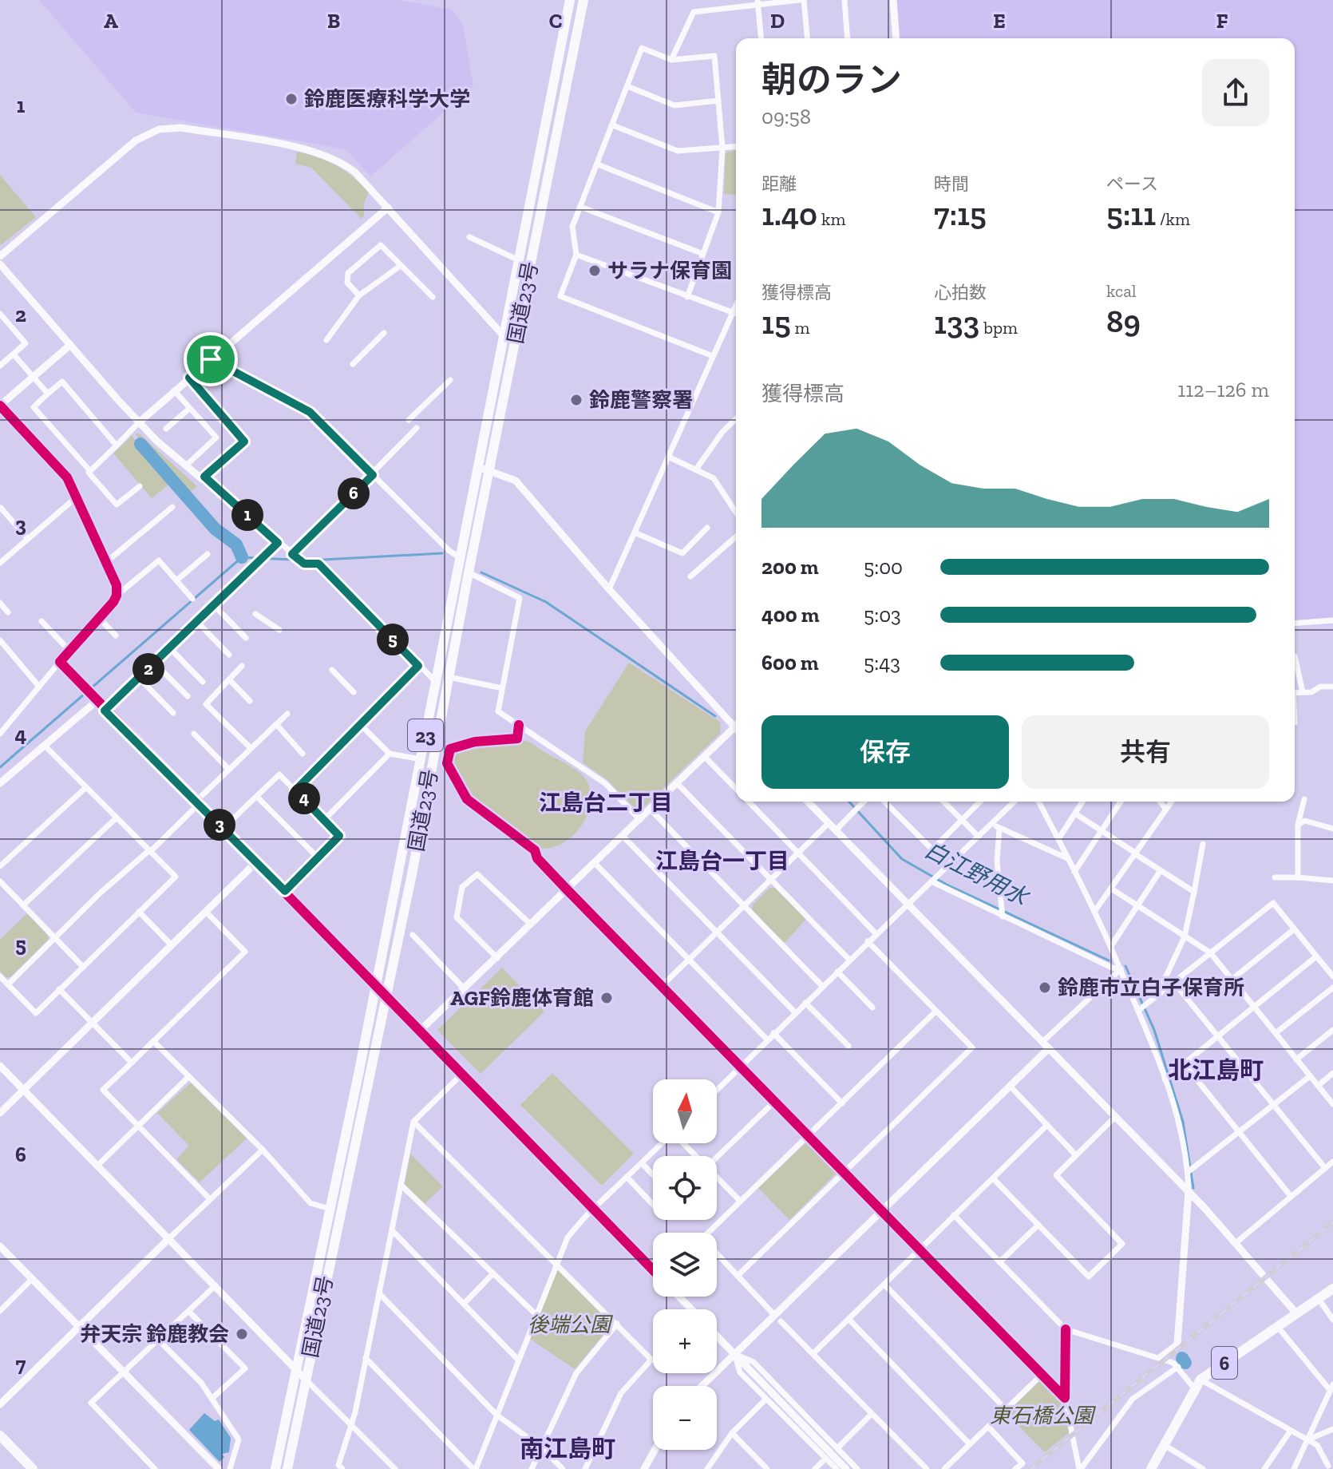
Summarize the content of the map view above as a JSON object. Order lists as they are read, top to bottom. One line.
{"streets":{"main road":["国道23号","23","6"]},"districts":["江島台二丁目","江島台一丁目","北江島町","南江島町"],"water":["白江野用水"],"parks":["後端公園","東石橋公園"],"places":["鈴鹿医療科学大学","サラナ保育園","鈴鹿警察署","鈴鹿市立白子保育所","AGF鈴鹿体育館","弁天宗 鈴鹿教会"],"north":"top","page":{"heading":["朝のラン","09:58"],"stats":[["距離","1.40 km"],["時間","7:15"],["ペース","5:11 /km"],["獲得標高","15 m"],["心拍数","133 bpm"],["kcal","89"]],"chart":["獲得標高","112–126 m"],"pins":["6","1","5","2","4","3"],"list":[{"name":"200 m","note":"5:00"},{"name":"400 m","note":"5:03"},{"name":"600 m","note":"5:43"}],"buttons":["保存","共有"],"map_buttons":["+","−"]},"grid":{"columns":["A","B","C","D","E","F"],"rows":["1","2","3","4","5","6","7"]}}
